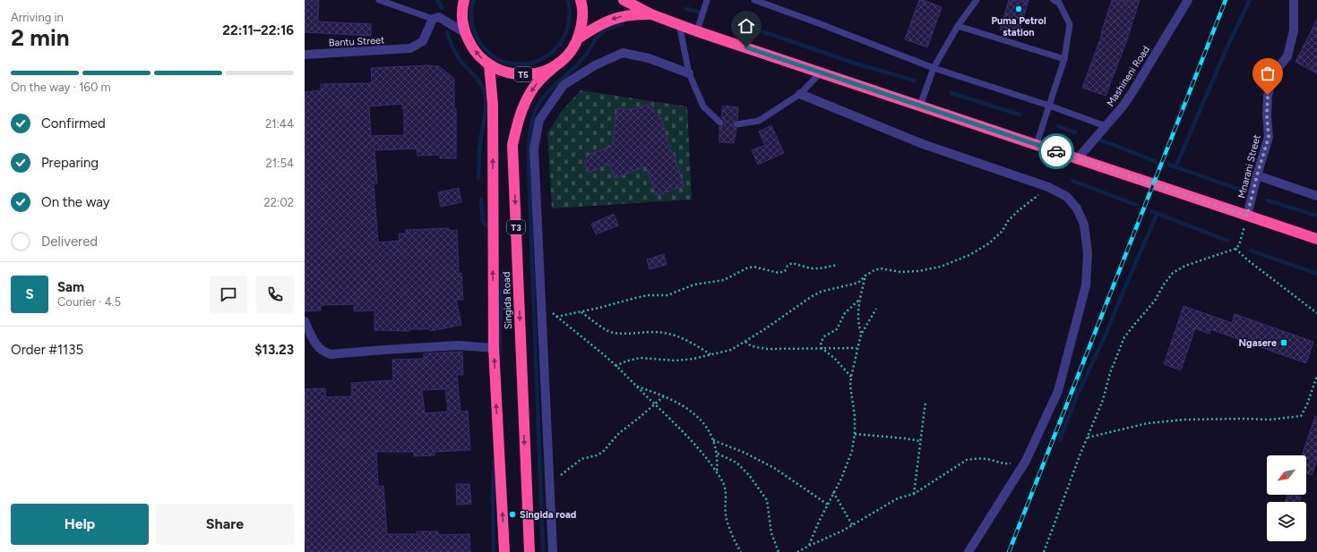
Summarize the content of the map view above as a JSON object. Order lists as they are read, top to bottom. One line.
{"streets":{"highway":["T5","T3","Singida Road"],"street":["Bantu Street","Mashineni Road","Mnarani Street"]},"crossings":[["T5","Mashineni Road"],["T5","Mnarani Street"],["T5","Singida Road"]],"places":{"other":["Puma Petrol station","Singida road"],"transit":["Ngasere"]},"north":"bottom left","page":{"heading":["2 min","Arriving in","22:11–22:16"],"panel":["Sam","Courier · 4.5","Order #1135","$13.23"],"bar":"On the way · 160 m","list":[["Confirmed","21:44"],["Preparing","21:54"],["On the way","22:02"],"Delivered"],"round":"S","buttons":["Help","Share"]}}
